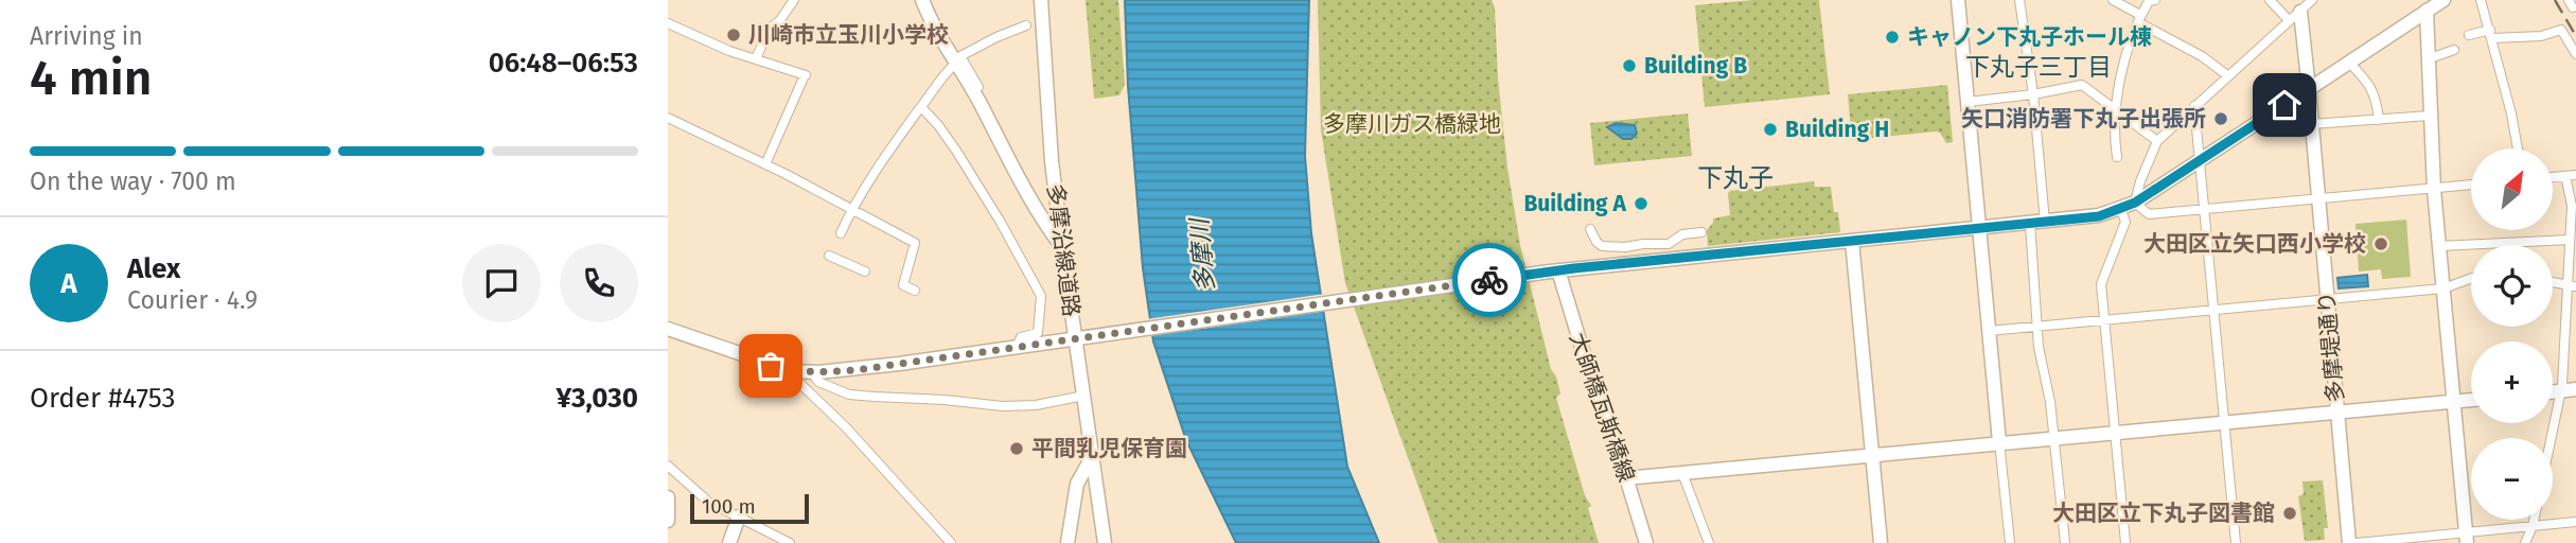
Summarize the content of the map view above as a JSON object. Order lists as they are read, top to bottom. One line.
{"streets":{"street":["多摩沿線道路","多摩堤通り","大師橋瓦斯橋線"]},"districts":["下丸子三丁目","下丸子"],"water":["多摩川"],"parks":["多摩川ガス橋緑地"],"places":["川崎市立玉川小学校","キャノン下丸子ホール棟","Building B","矢口消防署下丸子出張所","Building H","Building A","大田区立矢口西小学校","平間乳児保育園","大田区立下丸子図書館"],"scale_bar":"100 m","north":"top right","page":{"heading":["4 min","Arriving in","06:48–06:53"],"panel":["Alex","Courier · 4.9","Order #4753","¥3,030"],"bar":"On the way · 700 m","map_buttons":["+","−"],"round":"A","scale":"100 m"}}
